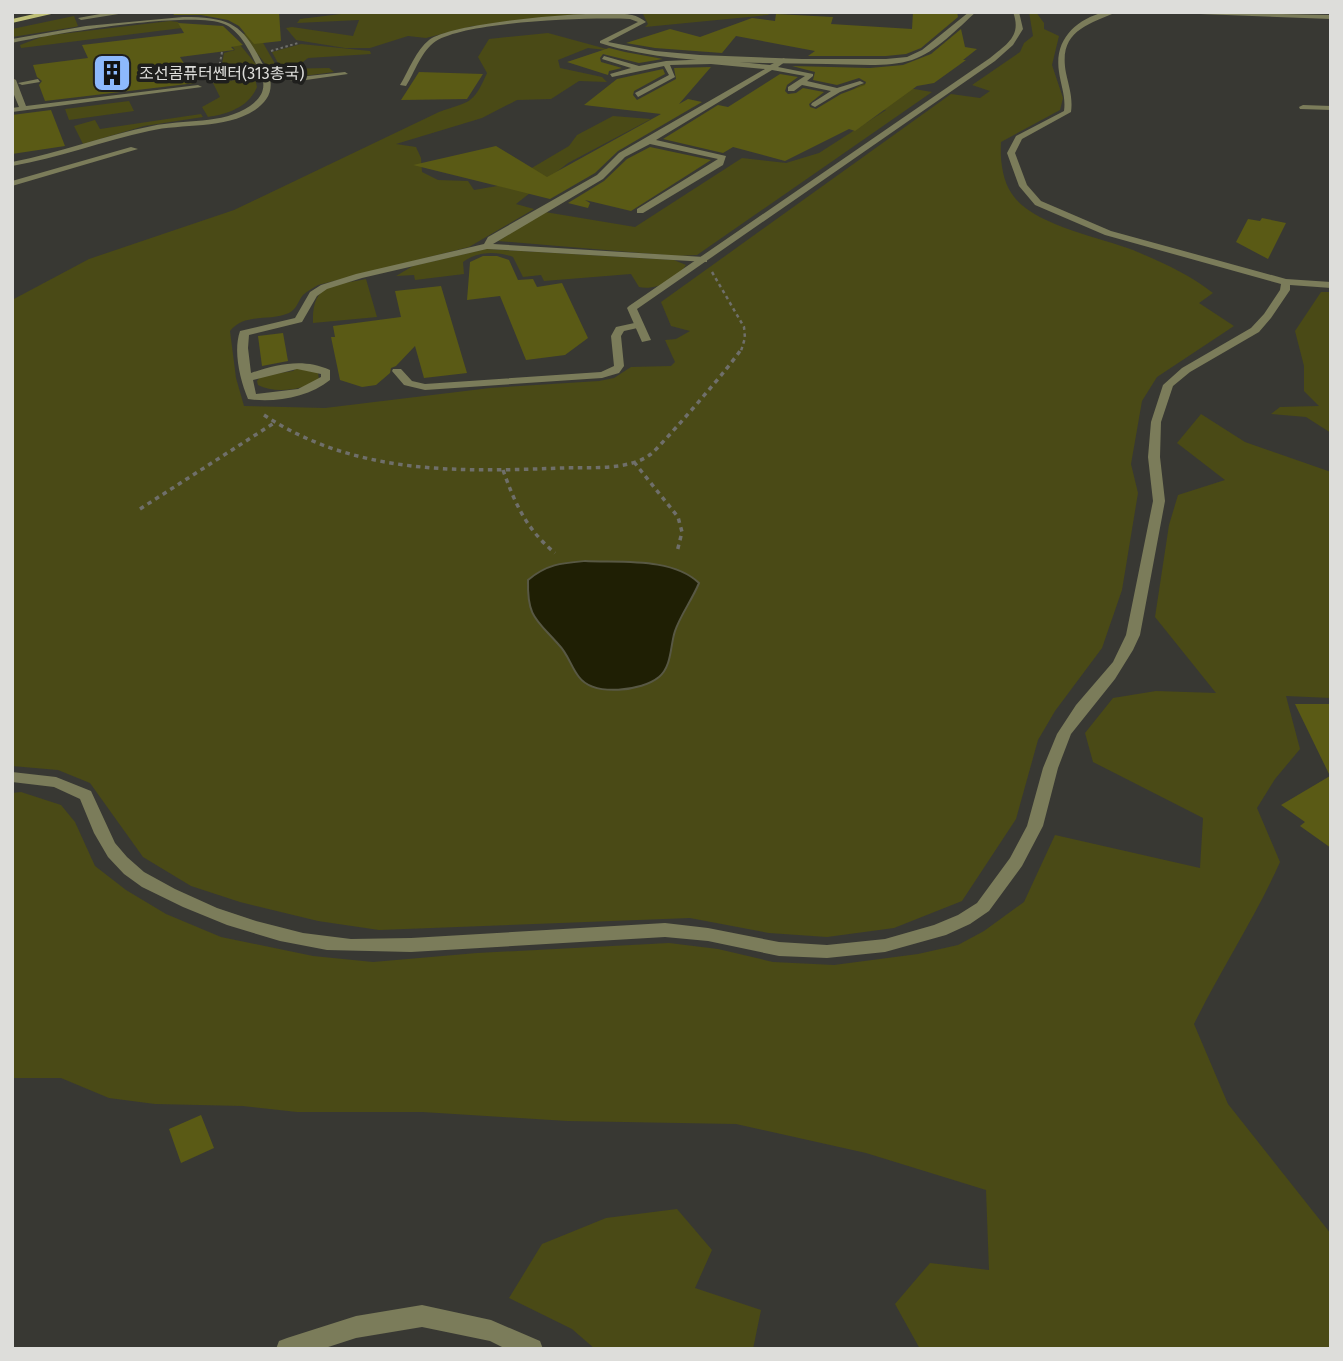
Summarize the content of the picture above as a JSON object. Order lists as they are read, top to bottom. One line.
{"places":{"building":["조선콤퓨터쎈터(313총국)"]}}
